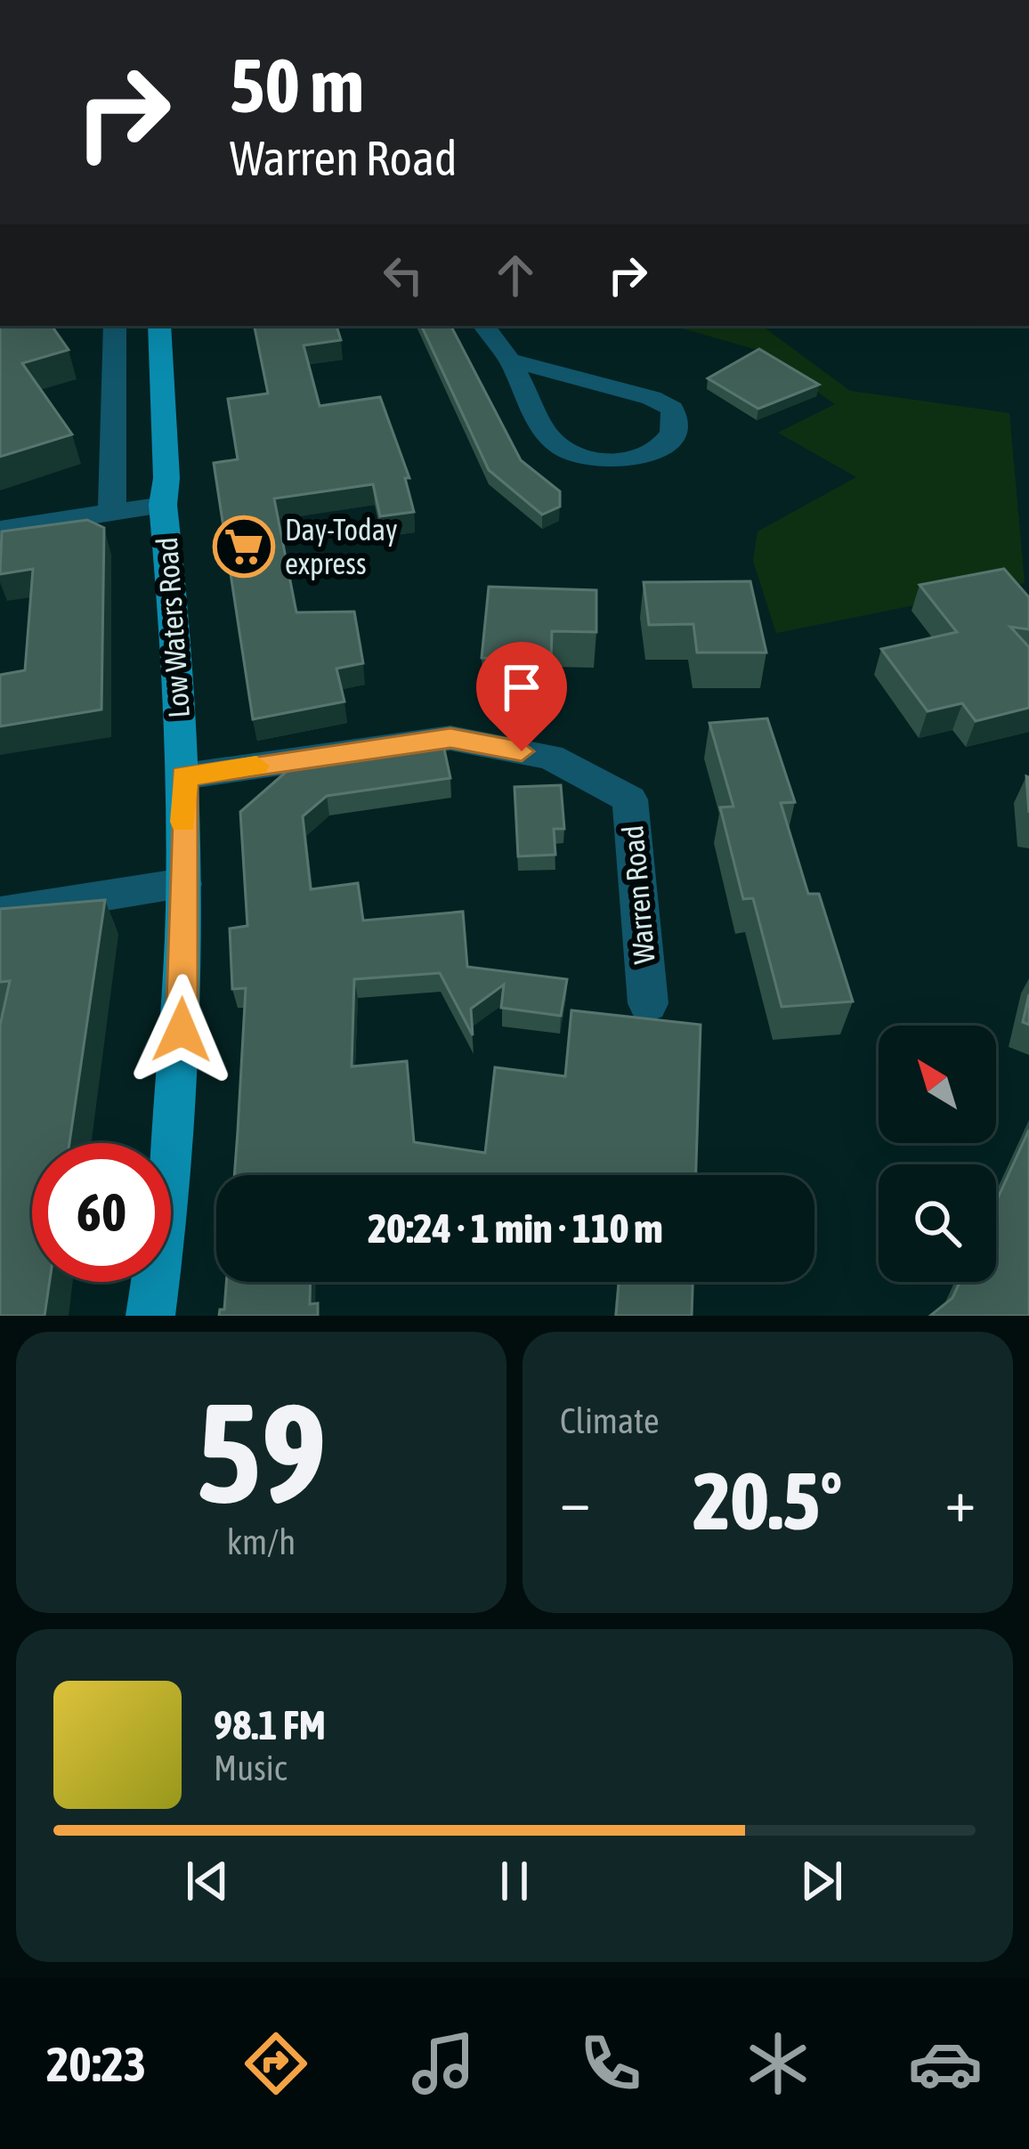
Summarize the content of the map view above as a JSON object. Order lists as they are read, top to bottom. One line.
{"streets":{"main road":["Low Waters Road"],"street":["Warren Road"]},"crossings":[["Low Waters Road","Warren Road"]],"places":{"supermarket":["Day-Today express"]},"north":"top left","page":{"turn":["50 m","Warren Road"],"limit":"60","trip":"20:24 · 1 min · 110 m","tile":[["59","km/h"],"Climate"],"heat":["−","20.5°","+"],"song":["98.1 FM","Music"],"tabs":"20:23"}}
